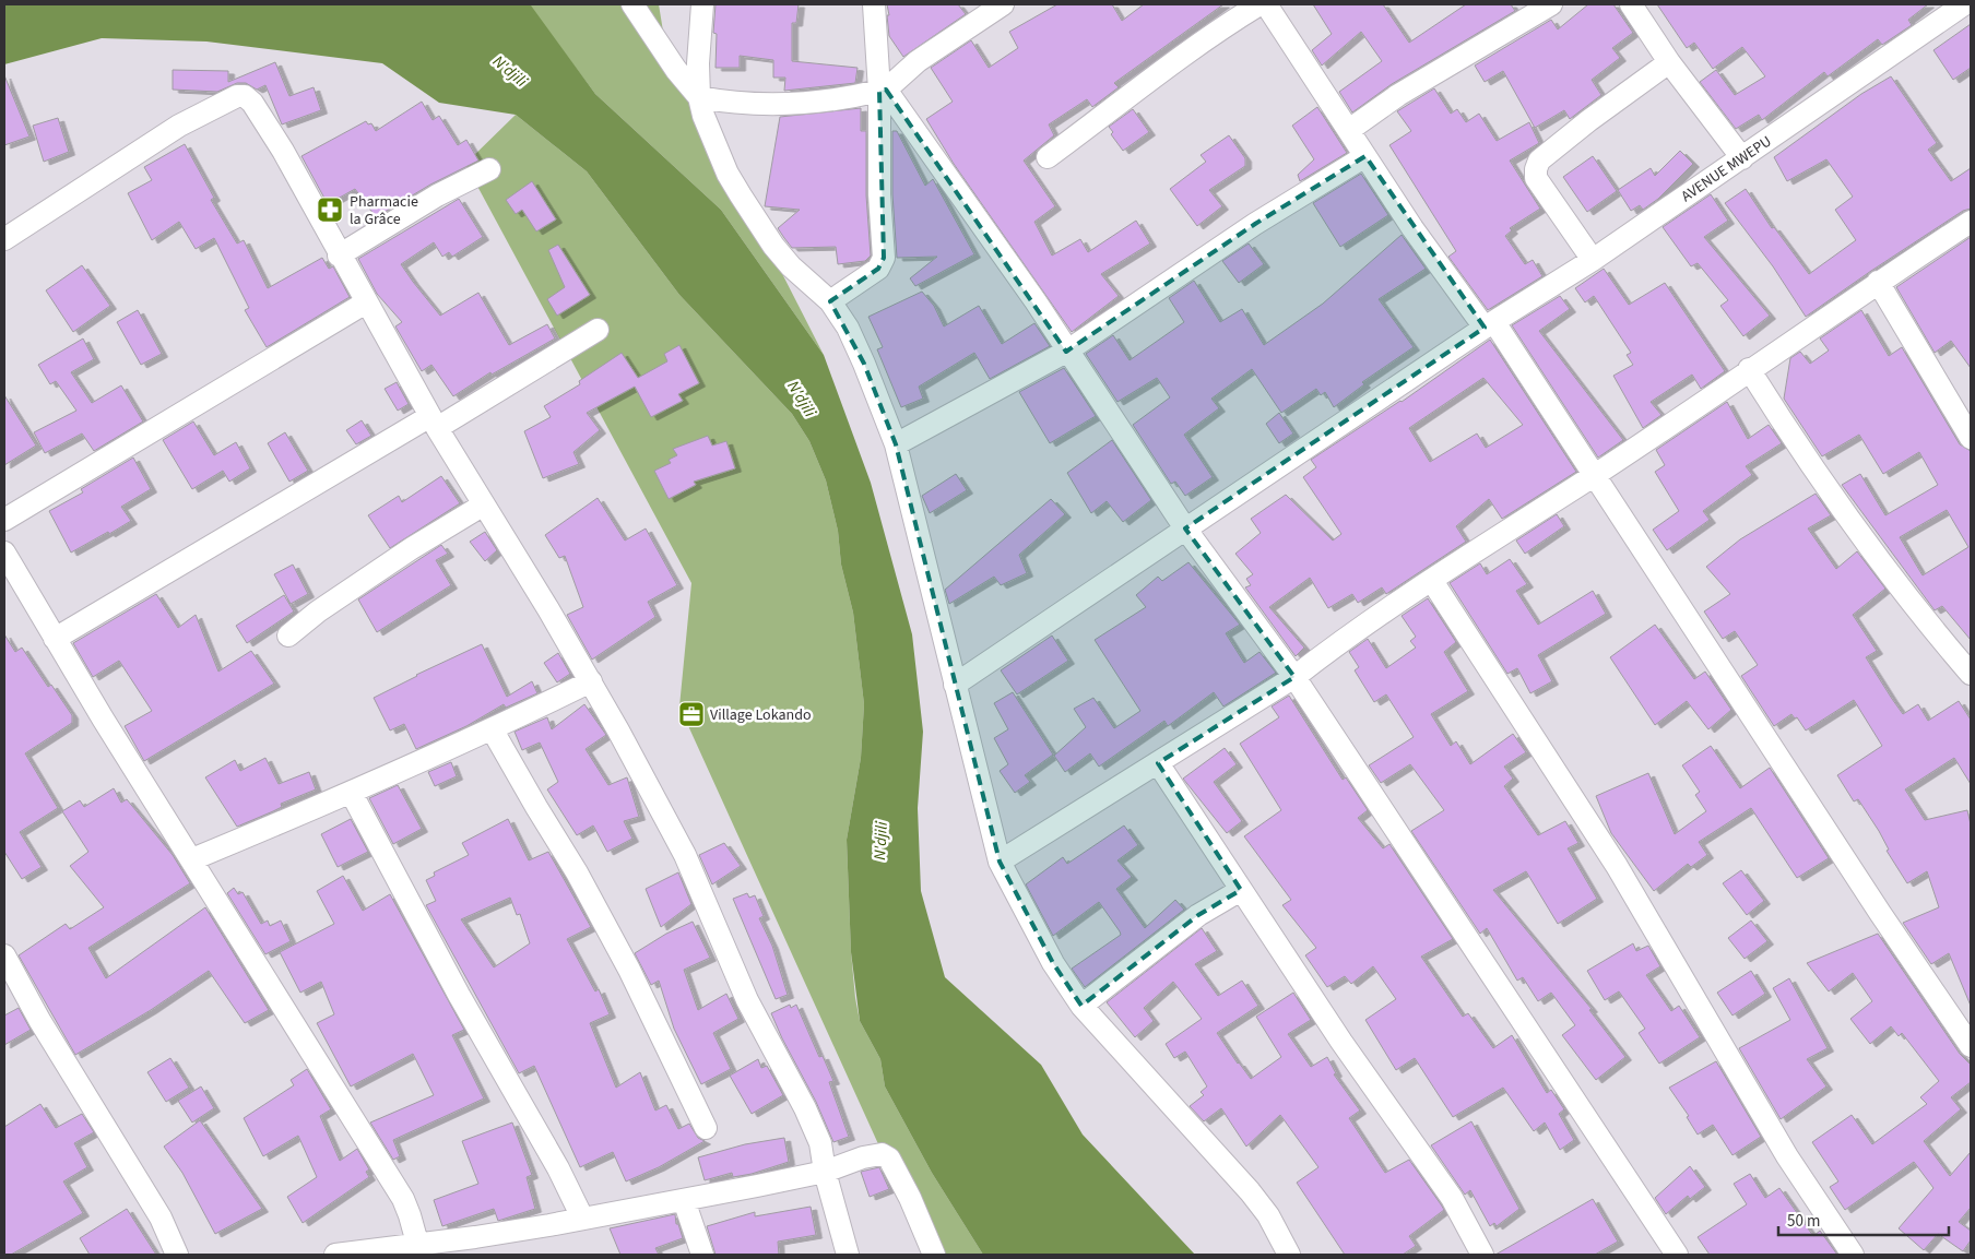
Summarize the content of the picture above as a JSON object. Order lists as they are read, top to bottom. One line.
{"streets":{"street":["AVENUE MWEPU"]},"water":["N'djili"],"places":{"pharmacy":["Pharmacie la Grâce"],"office":["Village Lokando"]},"scale_bar":"50 m"}
